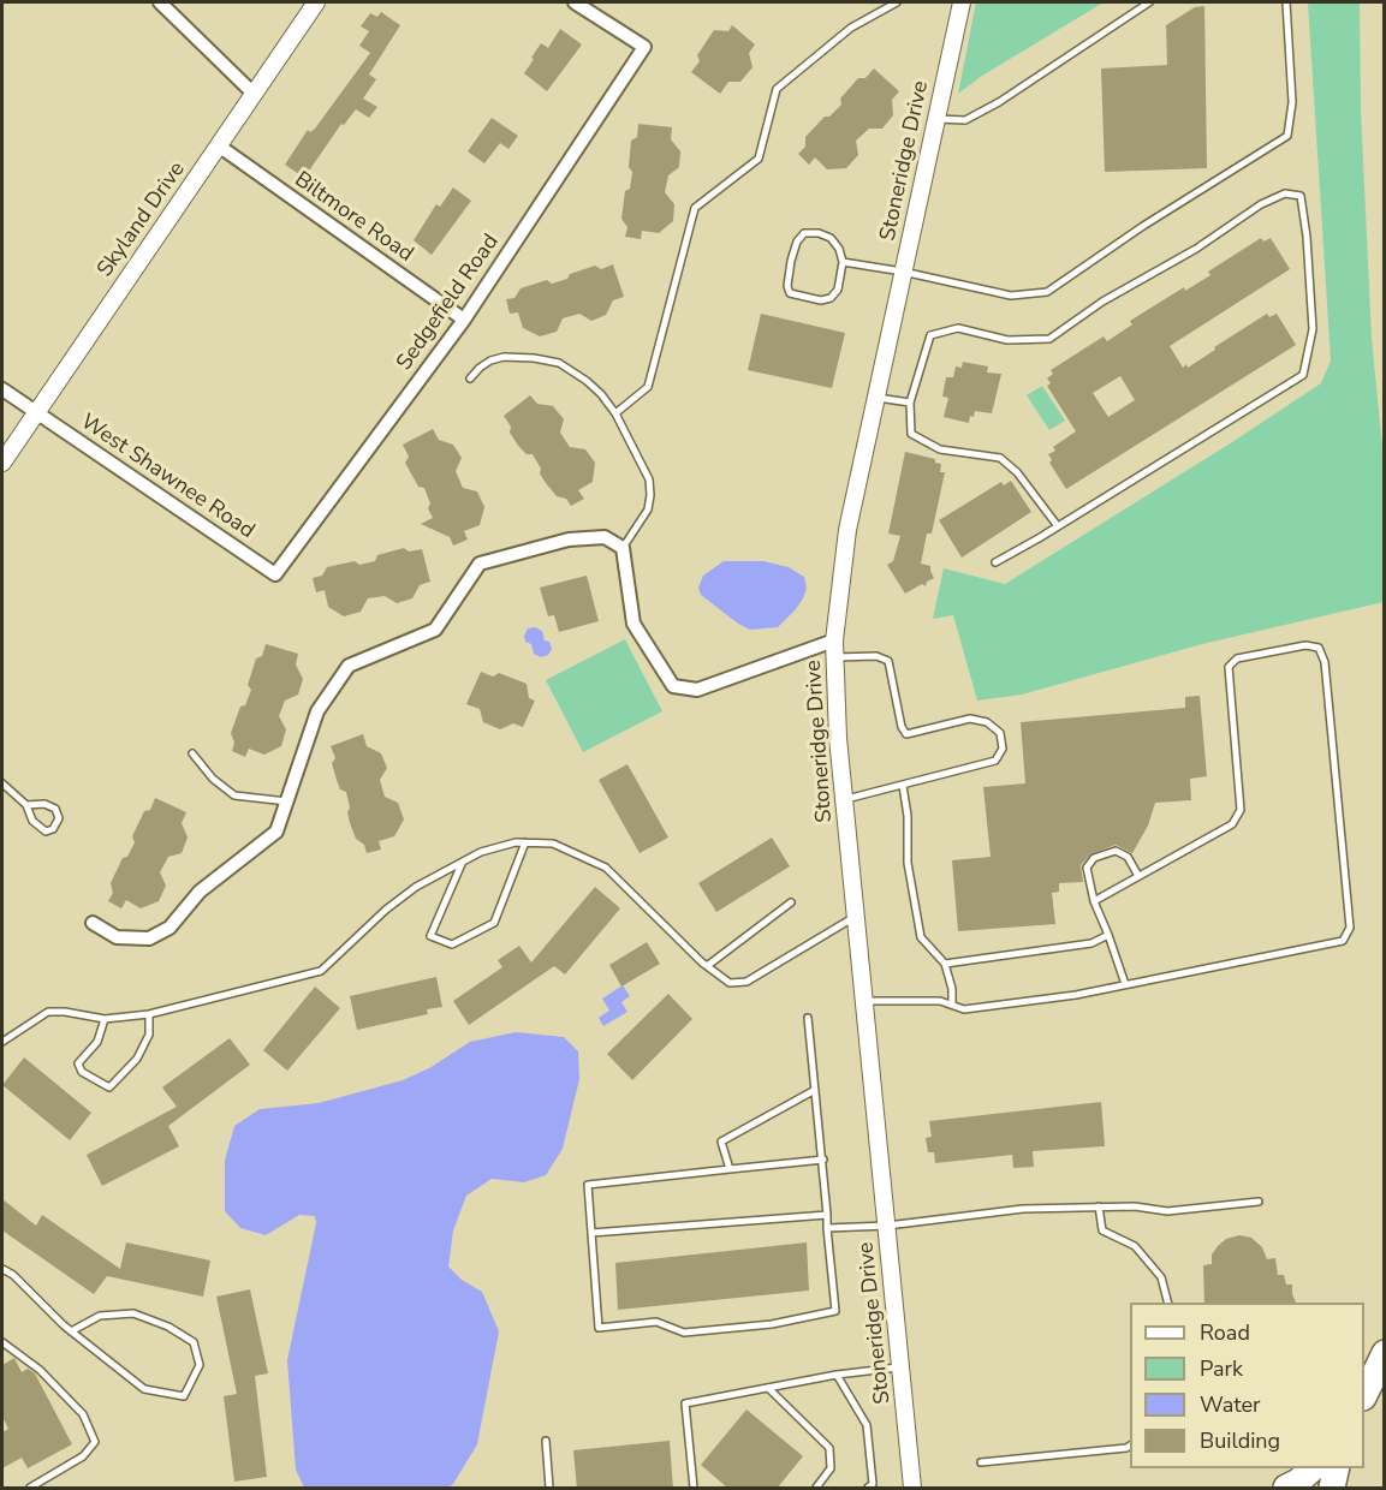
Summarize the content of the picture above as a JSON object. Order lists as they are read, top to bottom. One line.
{"streets":{"street":["Stoneridge Drive","Biltmore Road","Skyland Drive","Sedgefield Road","West Shawnee Road"]},"crossings":[["Biltmore Road","Skyland Drive"],["Biltmore Road","Sedgefield Road"],["Skyland Drive","West Shawnee Road"],["Sedgefield Road","West Shawnee Road"]],"legend":["Road","Park","Water","Building"]}
